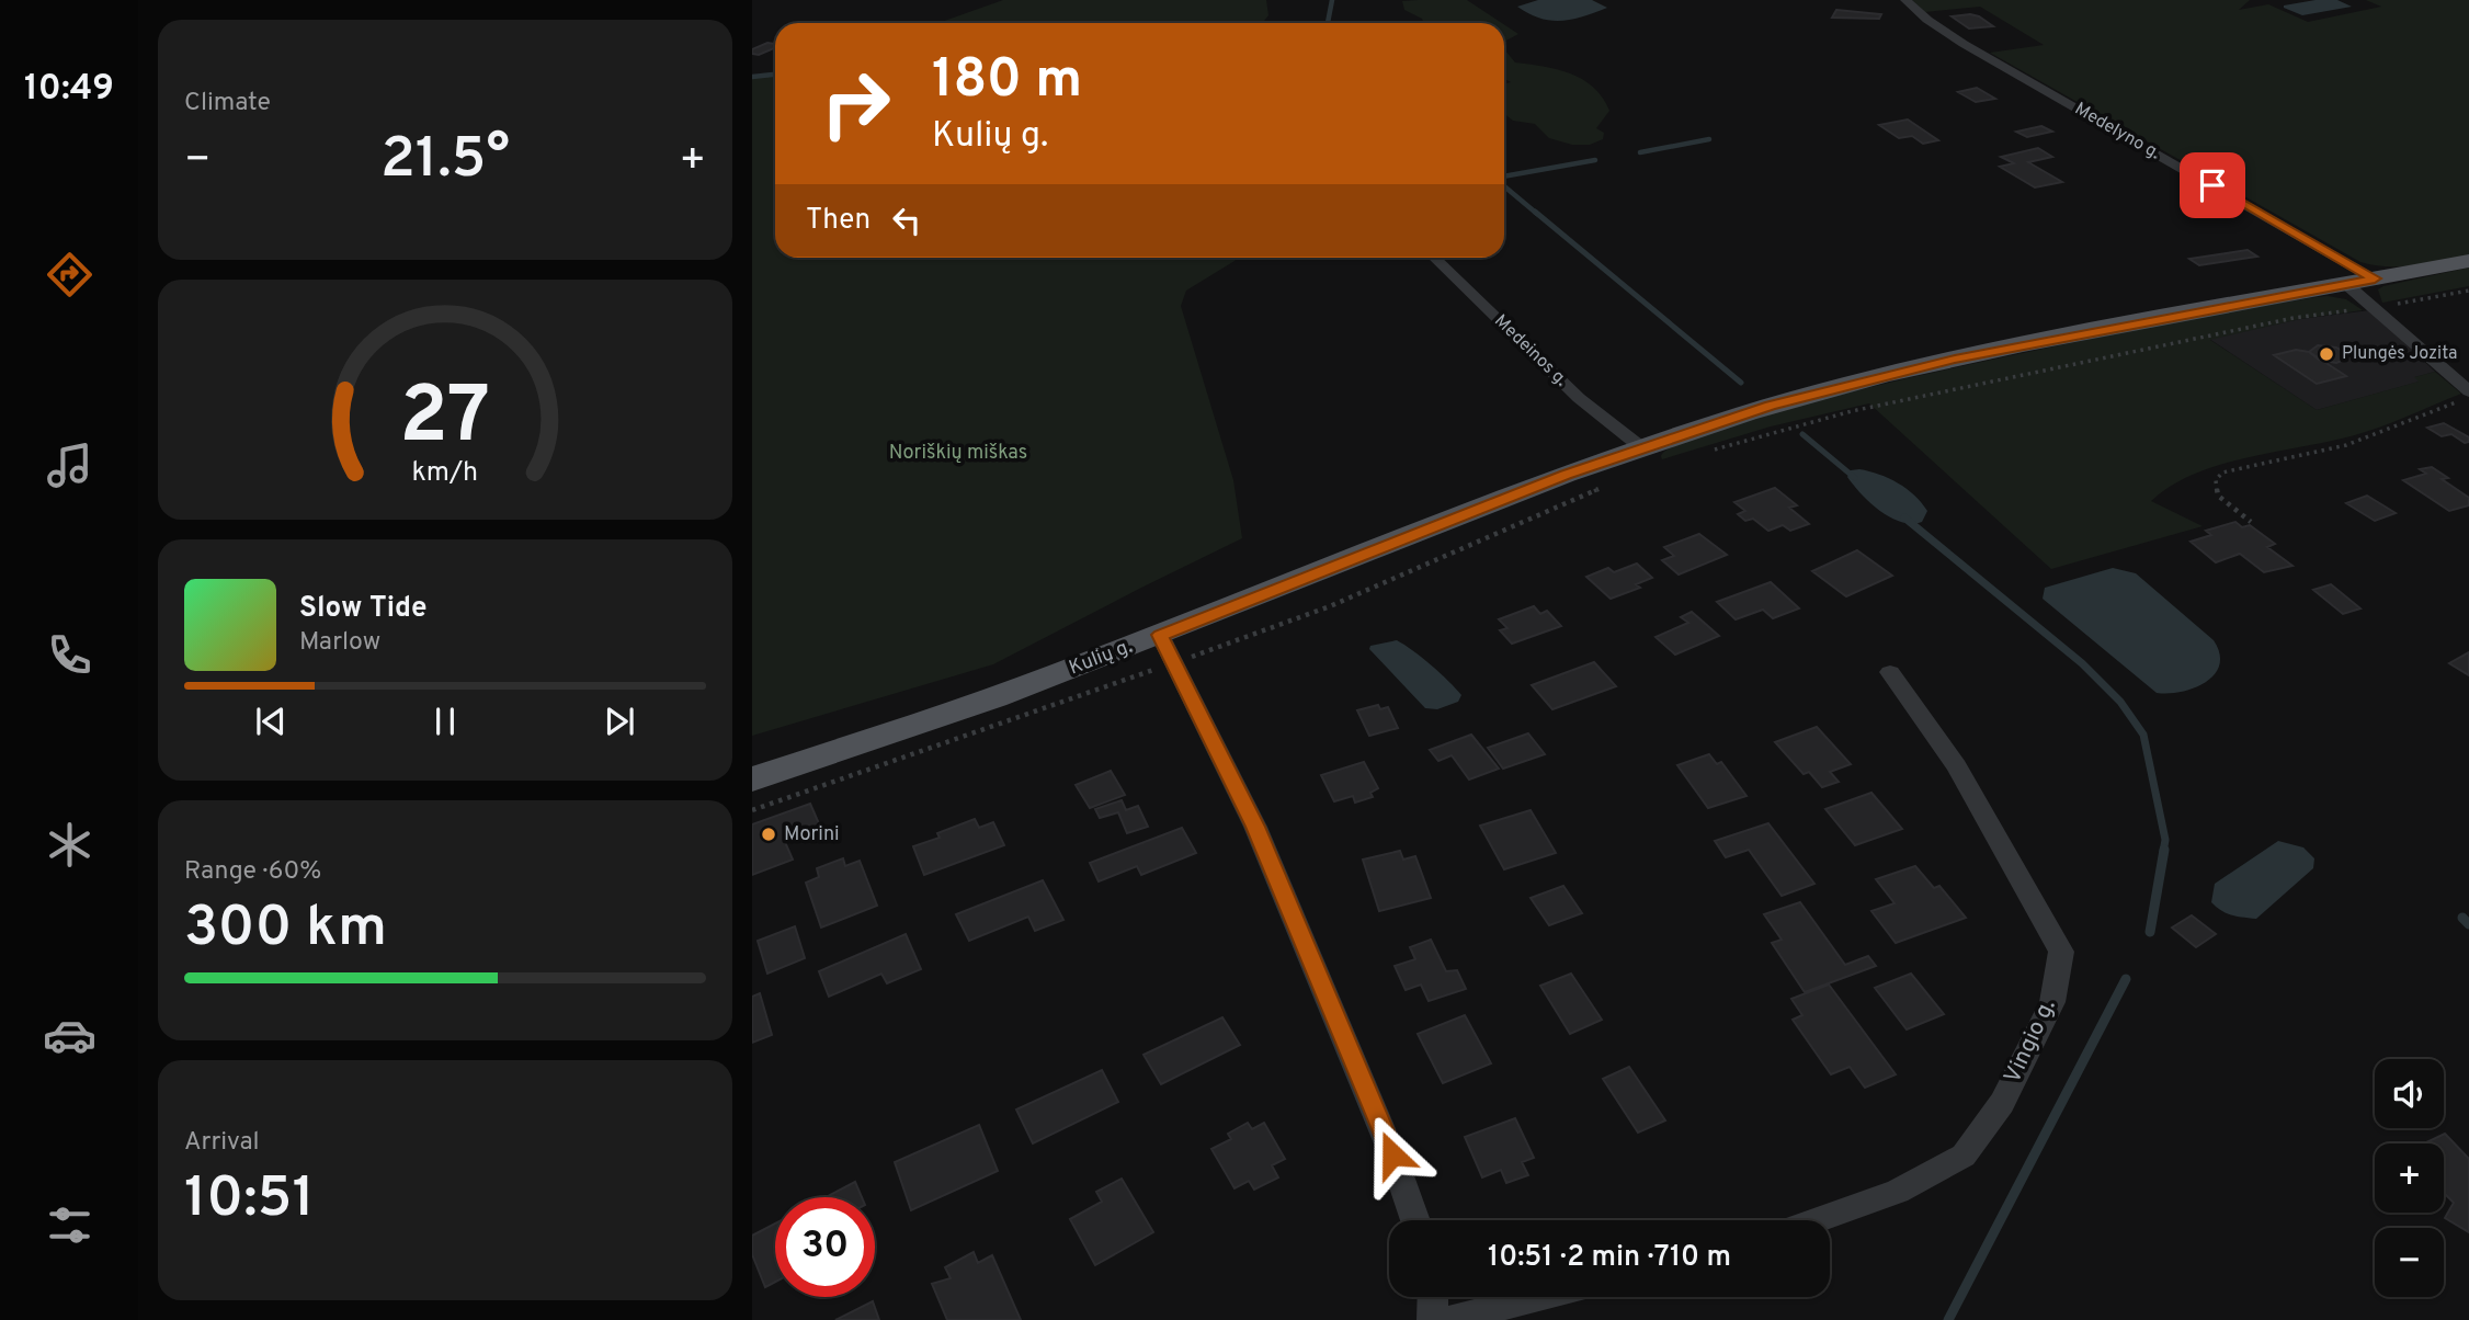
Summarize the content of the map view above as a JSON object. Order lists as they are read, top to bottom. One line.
{"streets":{"main road":["Kulių g."],"street":["Medelyno g.","Medeinos g.","Vingio g."]},"crossings":[["Medelyno g.","Kulių g."],["Medeinos g.","Kulių g."]],"parks":["Noriškių miškas"],"places":["Plungės Jozita","Morini"],"page":{"tabs":"10:49","tile":["Climate",["Range · 60%","300 km"],["Arrival","10:51"]],"turn":["180 m","Kulių g."],"heat":["−","21.5°","+"],"then":"Then","song":["Slow Tide","Marlow"],"map_buttons":["+","−"],"limit":"30","trip":"10:51 · 2 min · 710 m","gauge":["27","km/h"]}}
